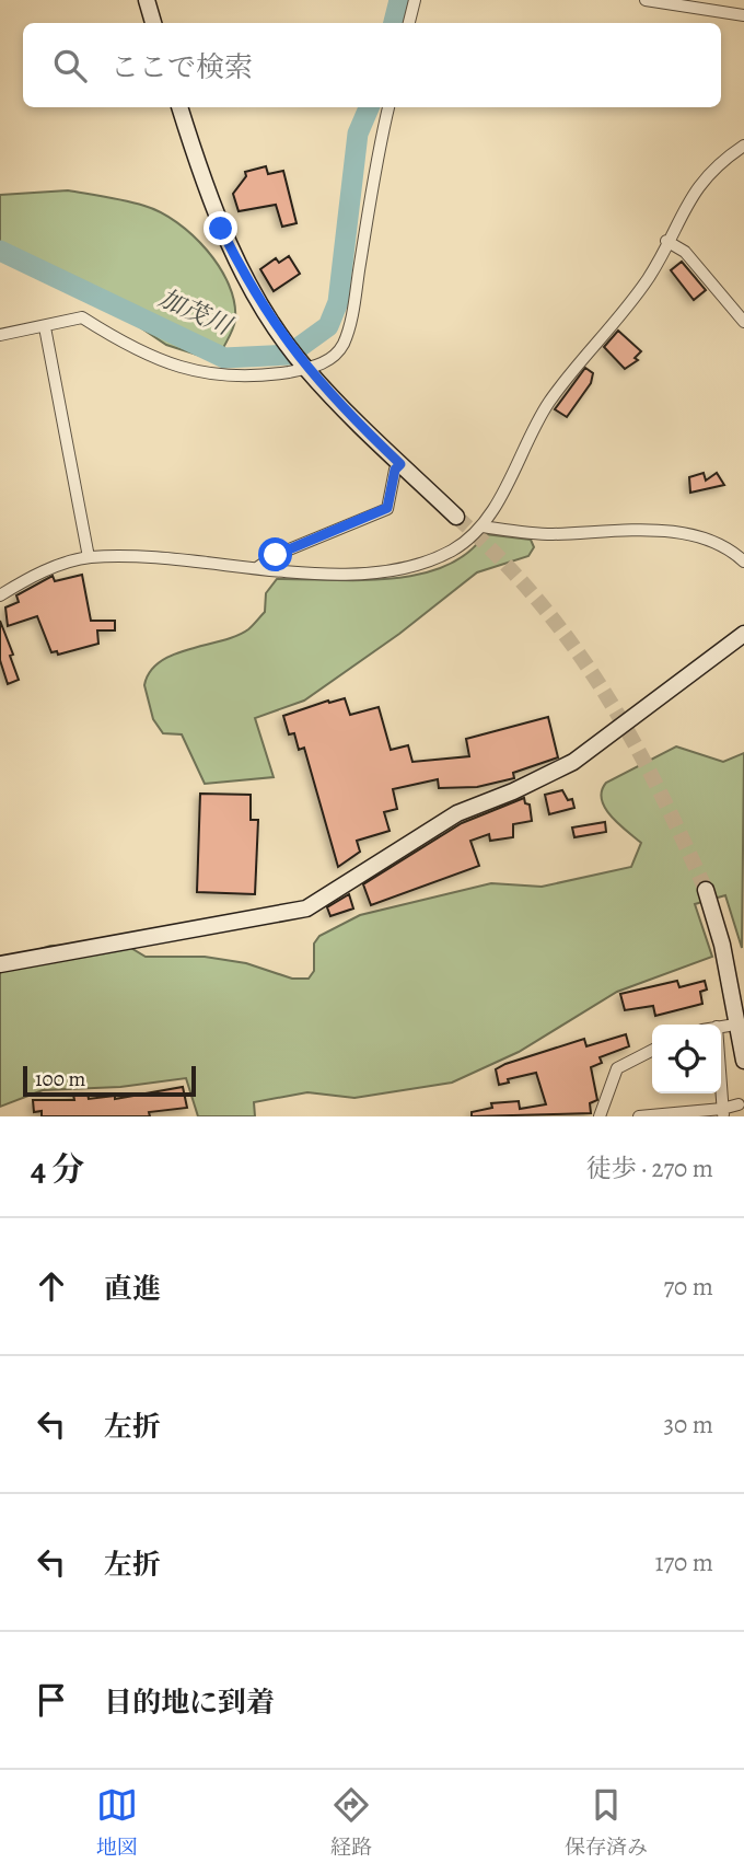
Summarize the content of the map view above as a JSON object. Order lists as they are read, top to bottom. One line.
{"water":["加茂川"],"scale_bar":"100 m","page":{"search":"ここで検索","scale":"100 m","heading":["4 分","徒歩 · 270 m"],"list":[["直進","70 m"],["左折","30 m"],["左折","170 m"],"目的地に到着"],"nav":["地図","経路","保存済み"]}}
